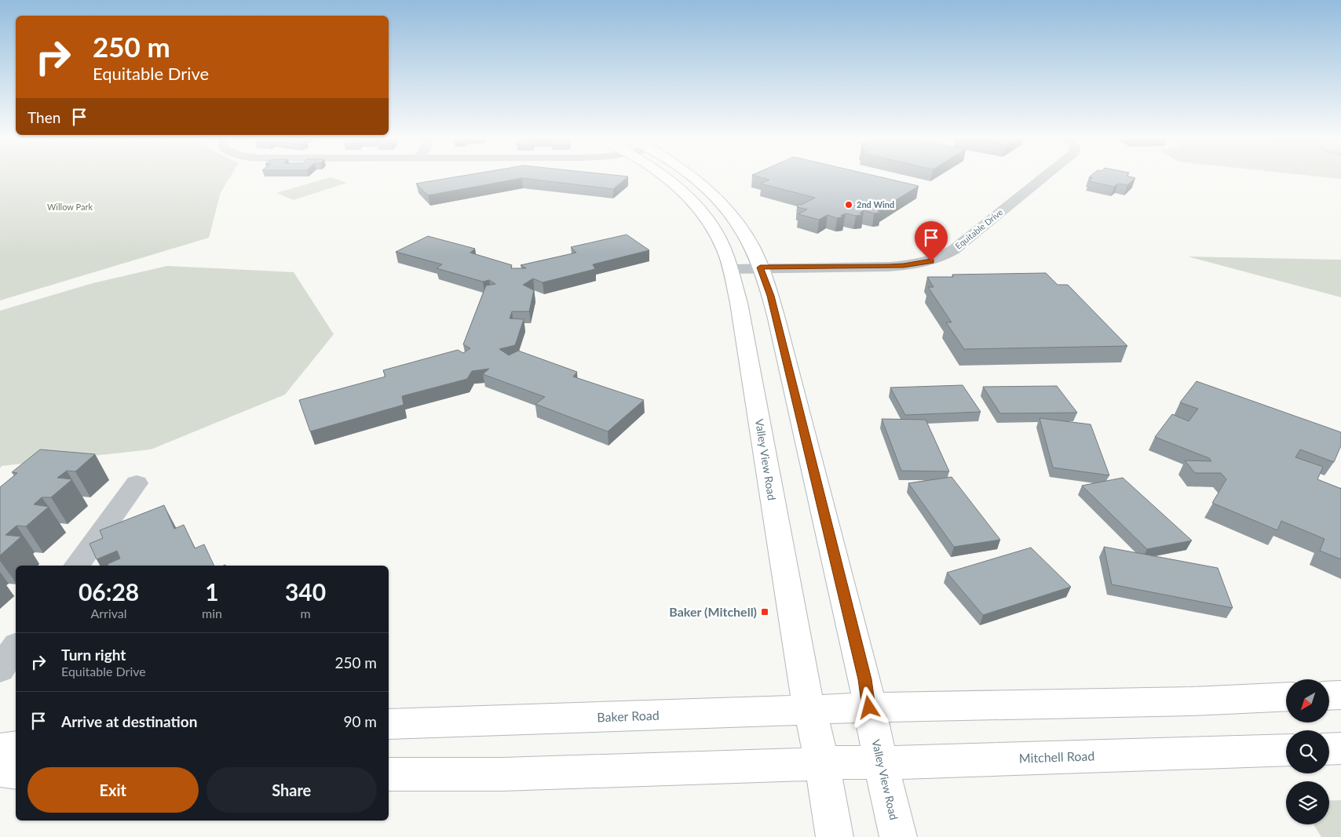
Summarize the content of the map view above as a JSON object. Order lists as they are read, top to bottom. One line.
{"streets":{"main road":["Valley View Road","Baker Road","Mitchell Road"],"street":["Equitable Drive"]},"crossings":[["Equitable Drive","Valley View Road"],["Valley View Road","Baker Road"],["Valley View Road","Mitchell Road"]],"parks":["Willow Park"],"places":{"other":["2nd Wind"],"transit":["Baker (Mitchell)"]},"north":"bottom left","page":{"turn":["250 m","Equitable Drive"],"then":"Then","eta":["06:28","Arrival","1","min","340","m"],"list":[{"name":"Turn right","note":"Equitable Drive","value":"250 m"},{"name":"Arrive at destination","value":"90 m"}],"buttons":["Exit","Share"]}}
